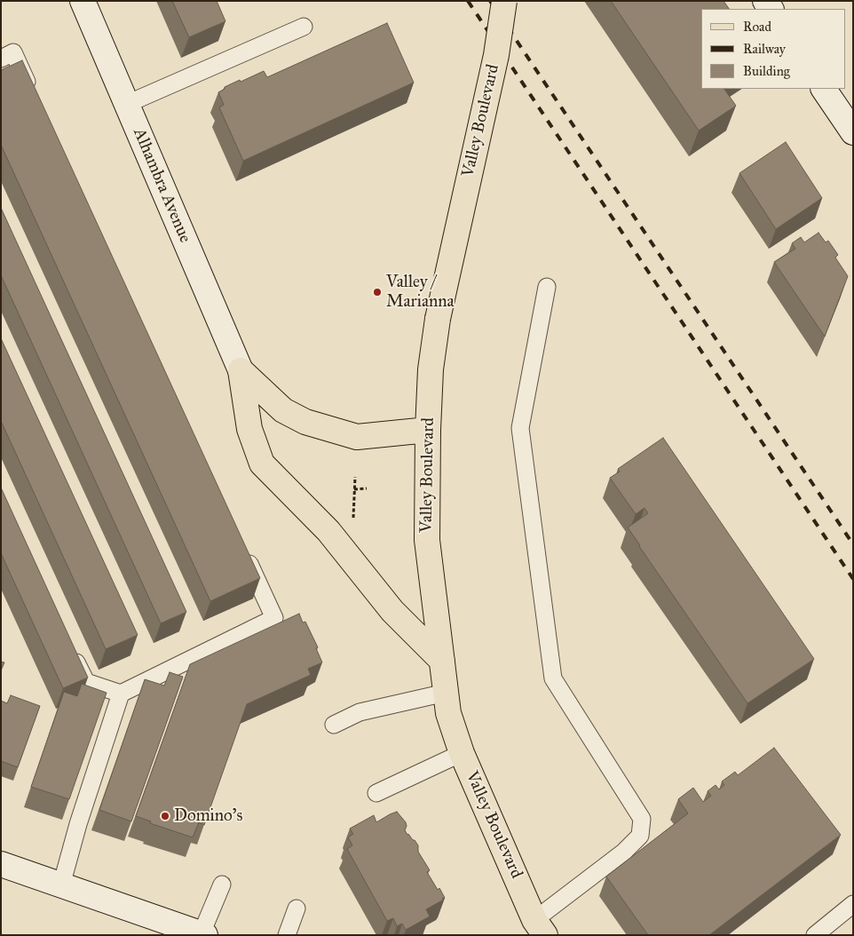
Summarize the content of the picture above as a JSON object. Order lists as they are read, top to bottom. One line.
{"streets":{"main road":["Valley Boulevard","Alhambra Avenue"]},"places":["Valley / Marianna","Domino's"],"legend":["Road","Railway","Building"]}
